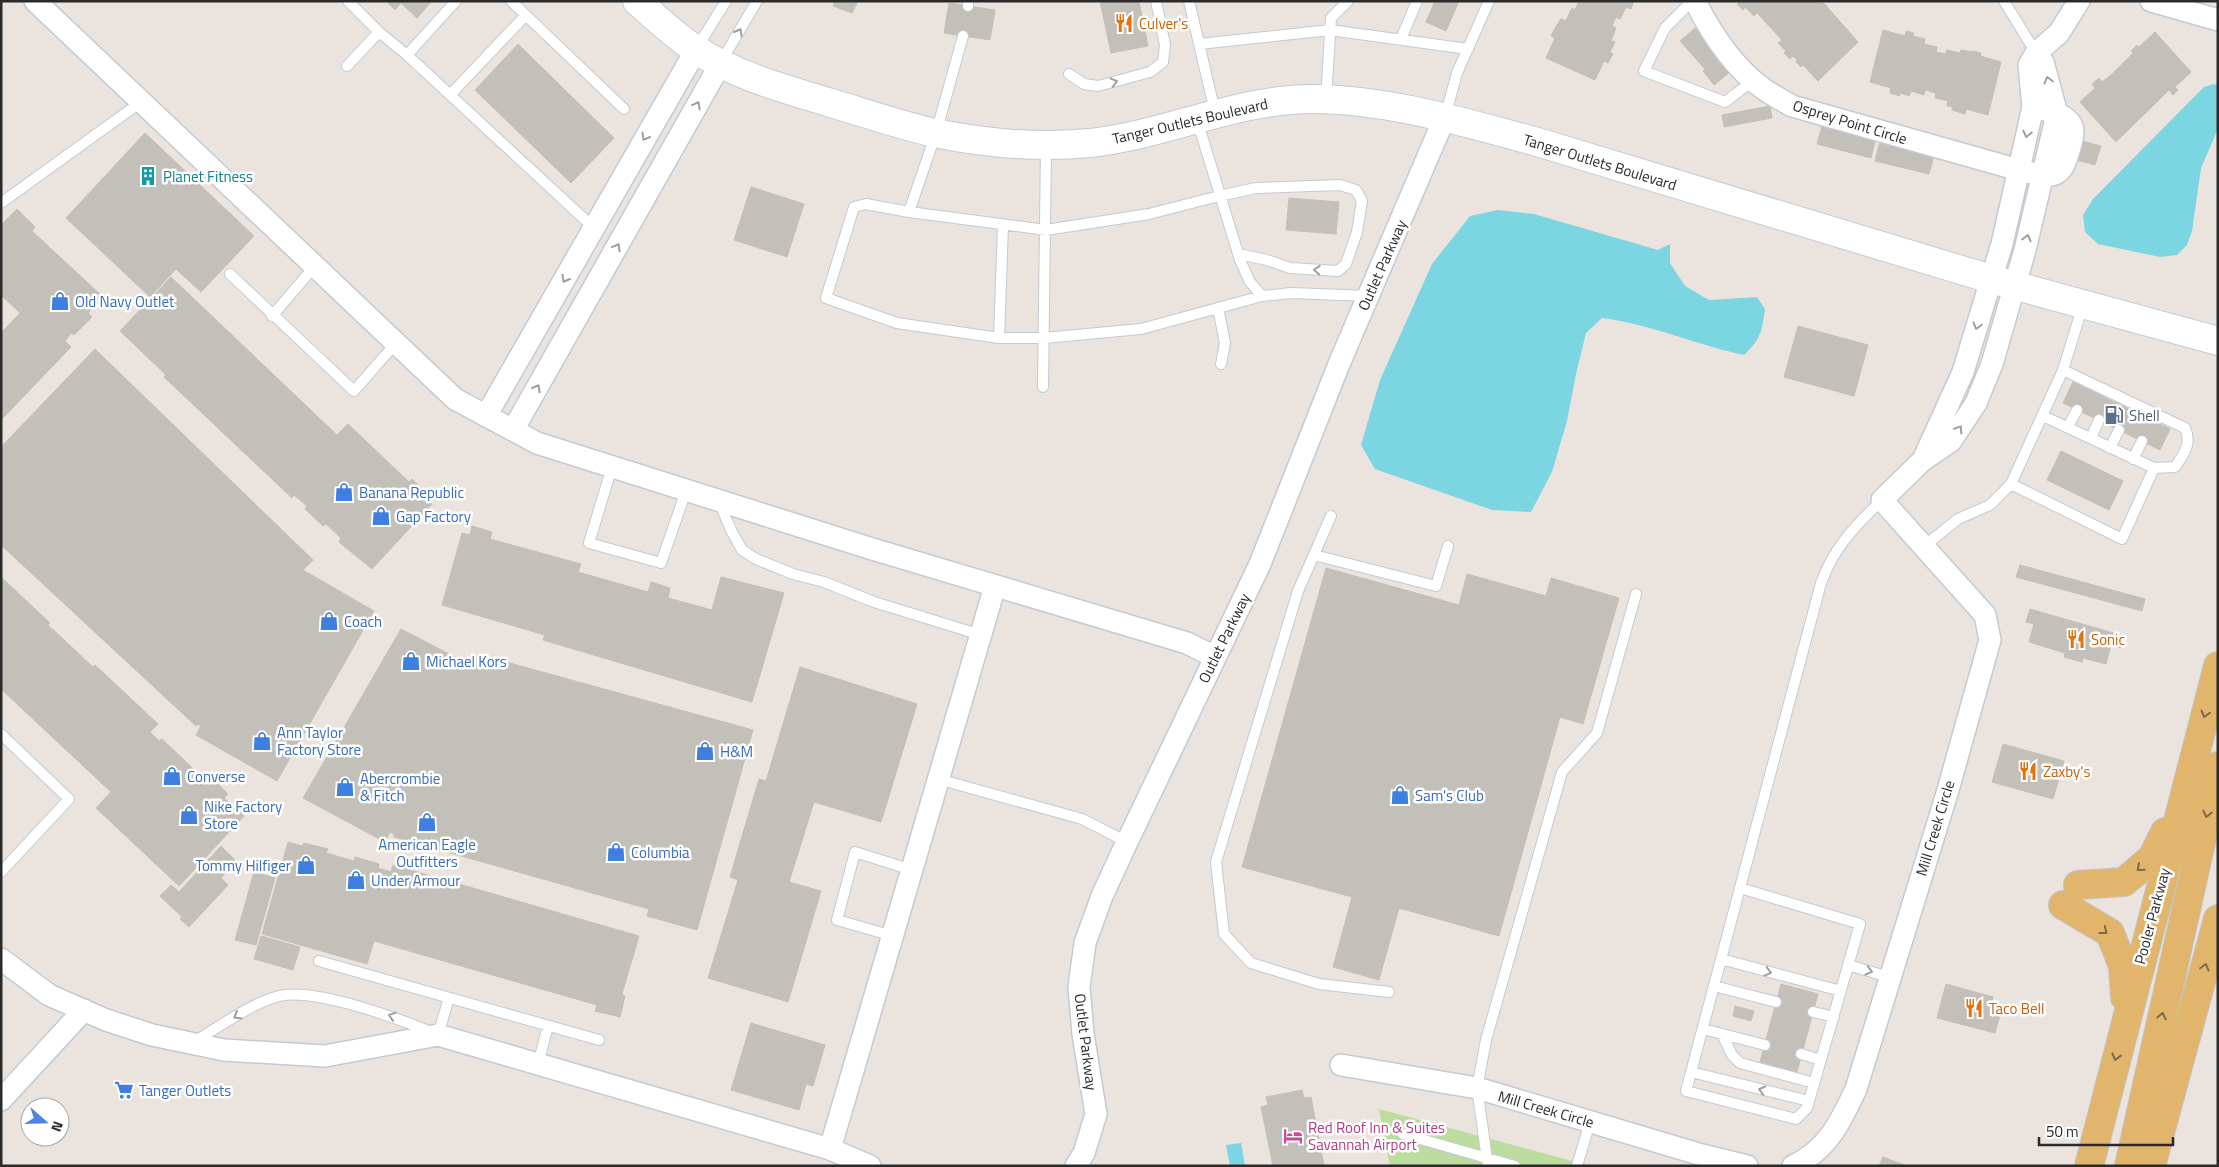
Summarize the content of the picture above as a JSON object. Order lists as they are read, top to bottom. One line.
{"streets":{"main road":["Pooler Parkway"],"street":["Tanger Outlets Boulevard","Osprey Point Circle","Outlet Parkway","Mill Creek Circle"]},"crossings":[["Tanger Outlets Boulevard","Outlet Parkway"]],"places":{"restaurant":["Culver's","Sonic","Zaxby's","Taco Bell"],"building":["Planet Fitness"],"shop":["Old Navy Outlet","Banana Republic","Gap Factory","Coach","Michael Kors","Ann Taylor Factory Store","H&M","Converse","Abercrombie & Fitch","Sam's Club","Nike Factory Store","American Eagle Outfitters","Columbia","Tommy Hilfiger","Under Armour"],"fuel station":["Shell"],"supermarket":["Tanger Outlets"],"hotel":["Red Roof Inn & Suites Savannah Airport"]},"scale_bar":"50 m","north":"right"}
